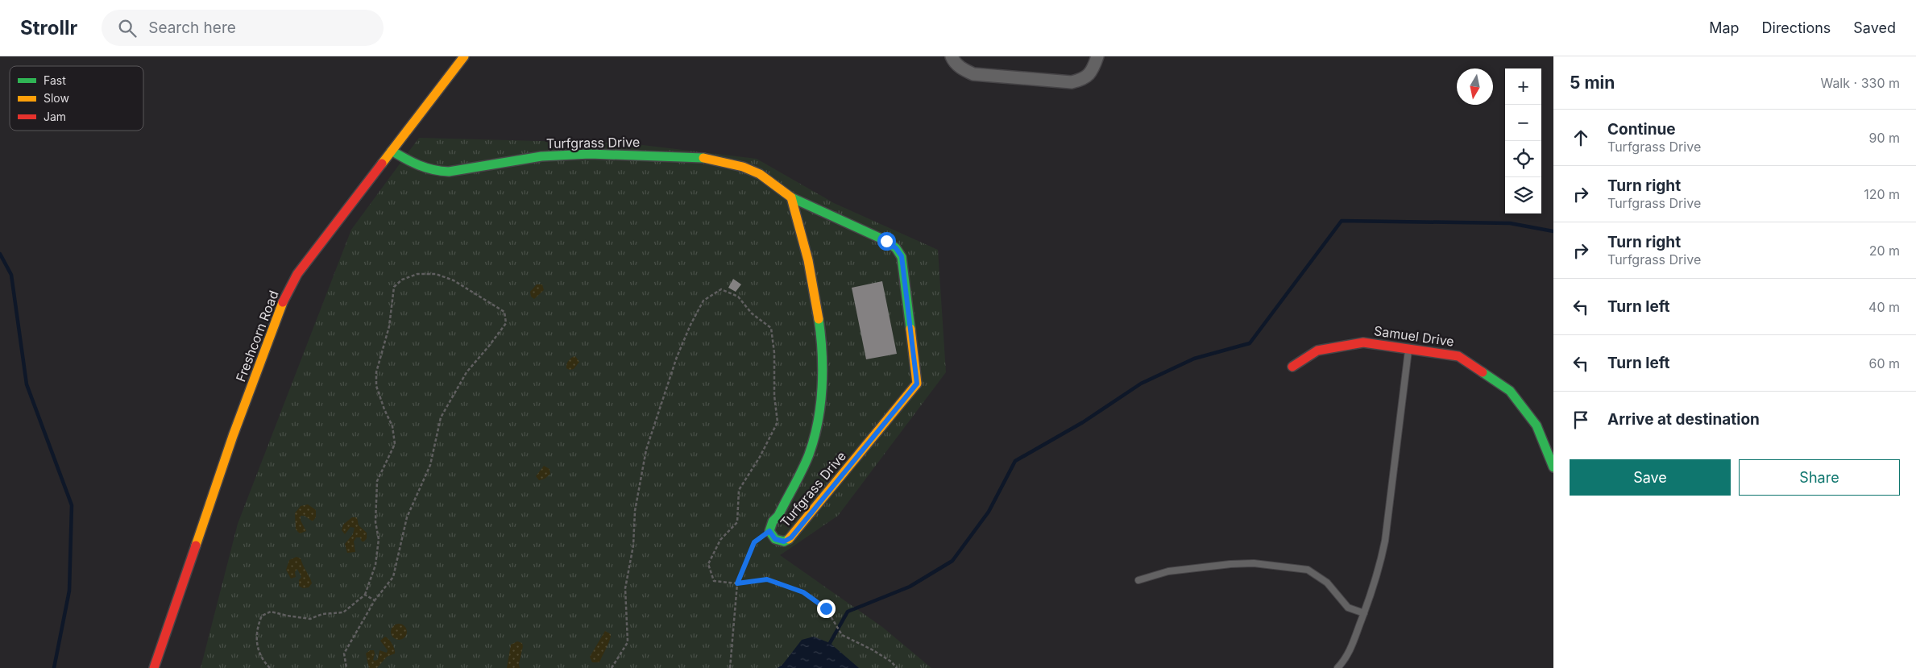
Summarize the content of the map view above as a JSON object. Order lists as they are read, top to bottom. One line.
{"streets":{"street":["Turfgrass Drive","Freshcorn Road","Samuel Drive"]},"crossings":[["Turfgrass Drive","Freshcorn Road"]],"legend":["Fast","Slow","Jam"],"north":"bottom","page":{"header":"Strollr","search":"Search here","nav":["Map","Directions","Saved"],"heading":["5 min","Walk · 330 m"],"map_buttons":["+","−"],"list":[["Continue","Turfgrass Drive","90 m"],["Turn right","Turfgrass Drive","120 m"],["Turn right","Turfgrass Drive","20 m"],["Turn left","40 m"],["Turn left","60 m"],"Arrive at destination"],"buttons":["Save","Share"]}}
